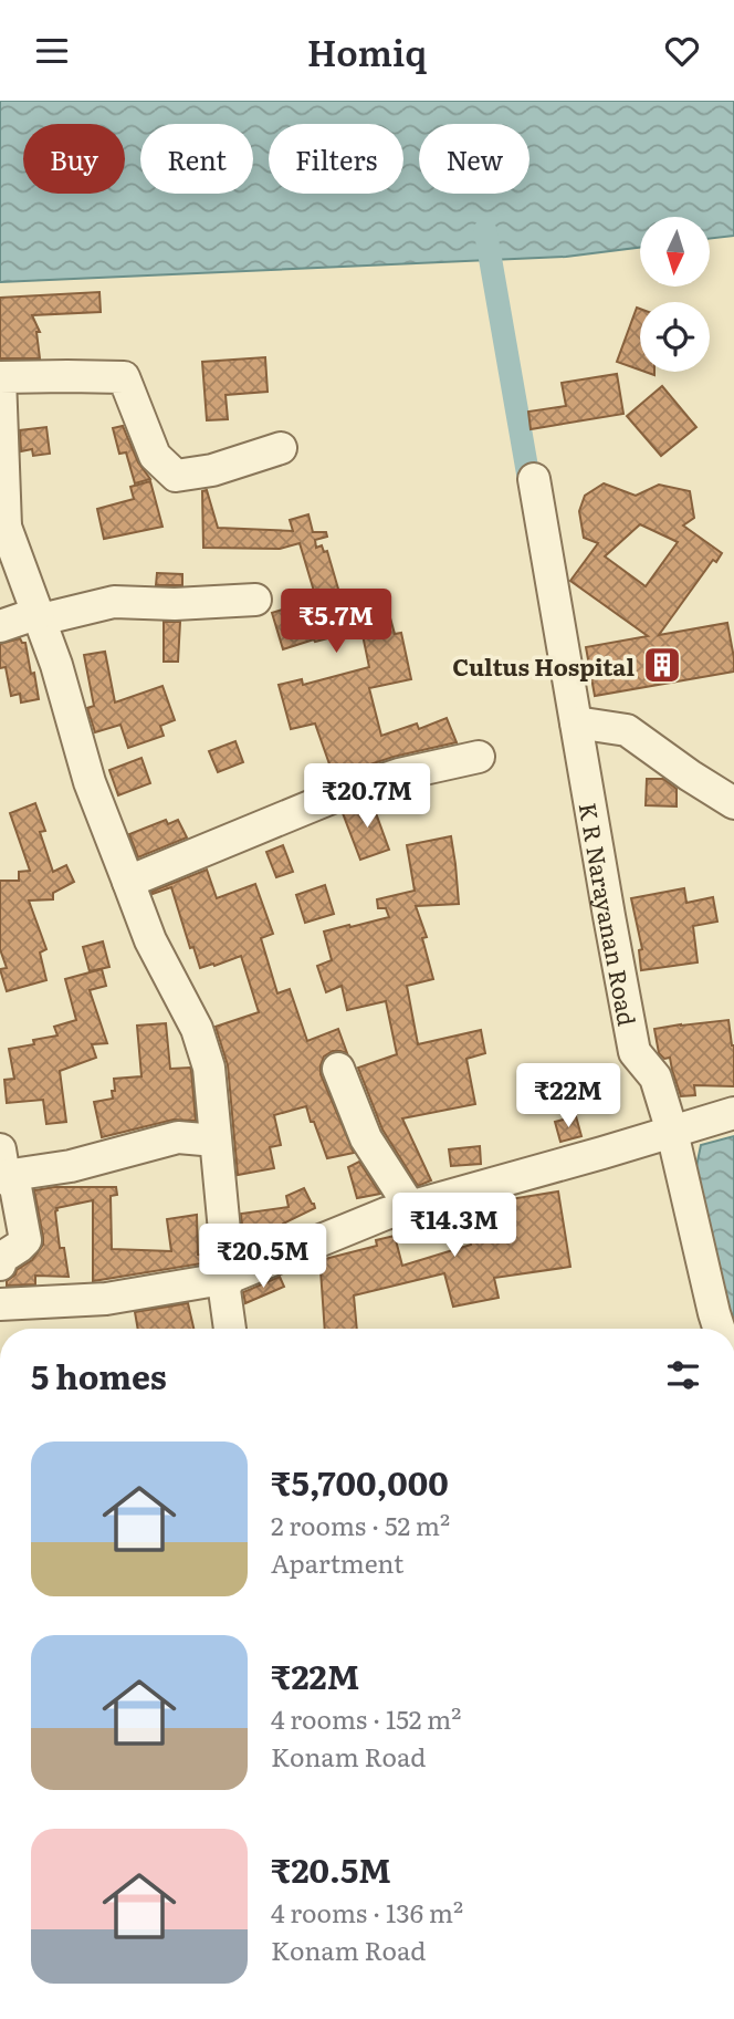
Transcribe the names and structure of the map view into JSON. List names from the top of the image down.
{
  "streets": {
    "street": ["K R Narayanan Road"]
  },
  "places": {
    "building": ["Cultus Hospital"]
  },
  "north": "bottom",
  "page": {
    "header": "Homiq",
    "chip": [
      "Buy",
      "Rent",
      "Filters",
      "New"
    ],
    "price": [
      "₹5.7M",
      "₹20.7M",
      "₹22M",
      "₹14.3M",
      "₹20.5M"
    ],
    "heading": "5 homes",
    "list": [
      {
        "name": "₹5,700,000",
        "note": "2 rooms · 52 m² · Apartment"
      },
      {
        "name": "₹22M",
        "note": "4 rooms · 152 m² · Konam Road"
      },
      {
        "name": "₹20.5M",
        "note": "4 rooms · 136 m² · Konam Road"
      }
    ]
  }
}
